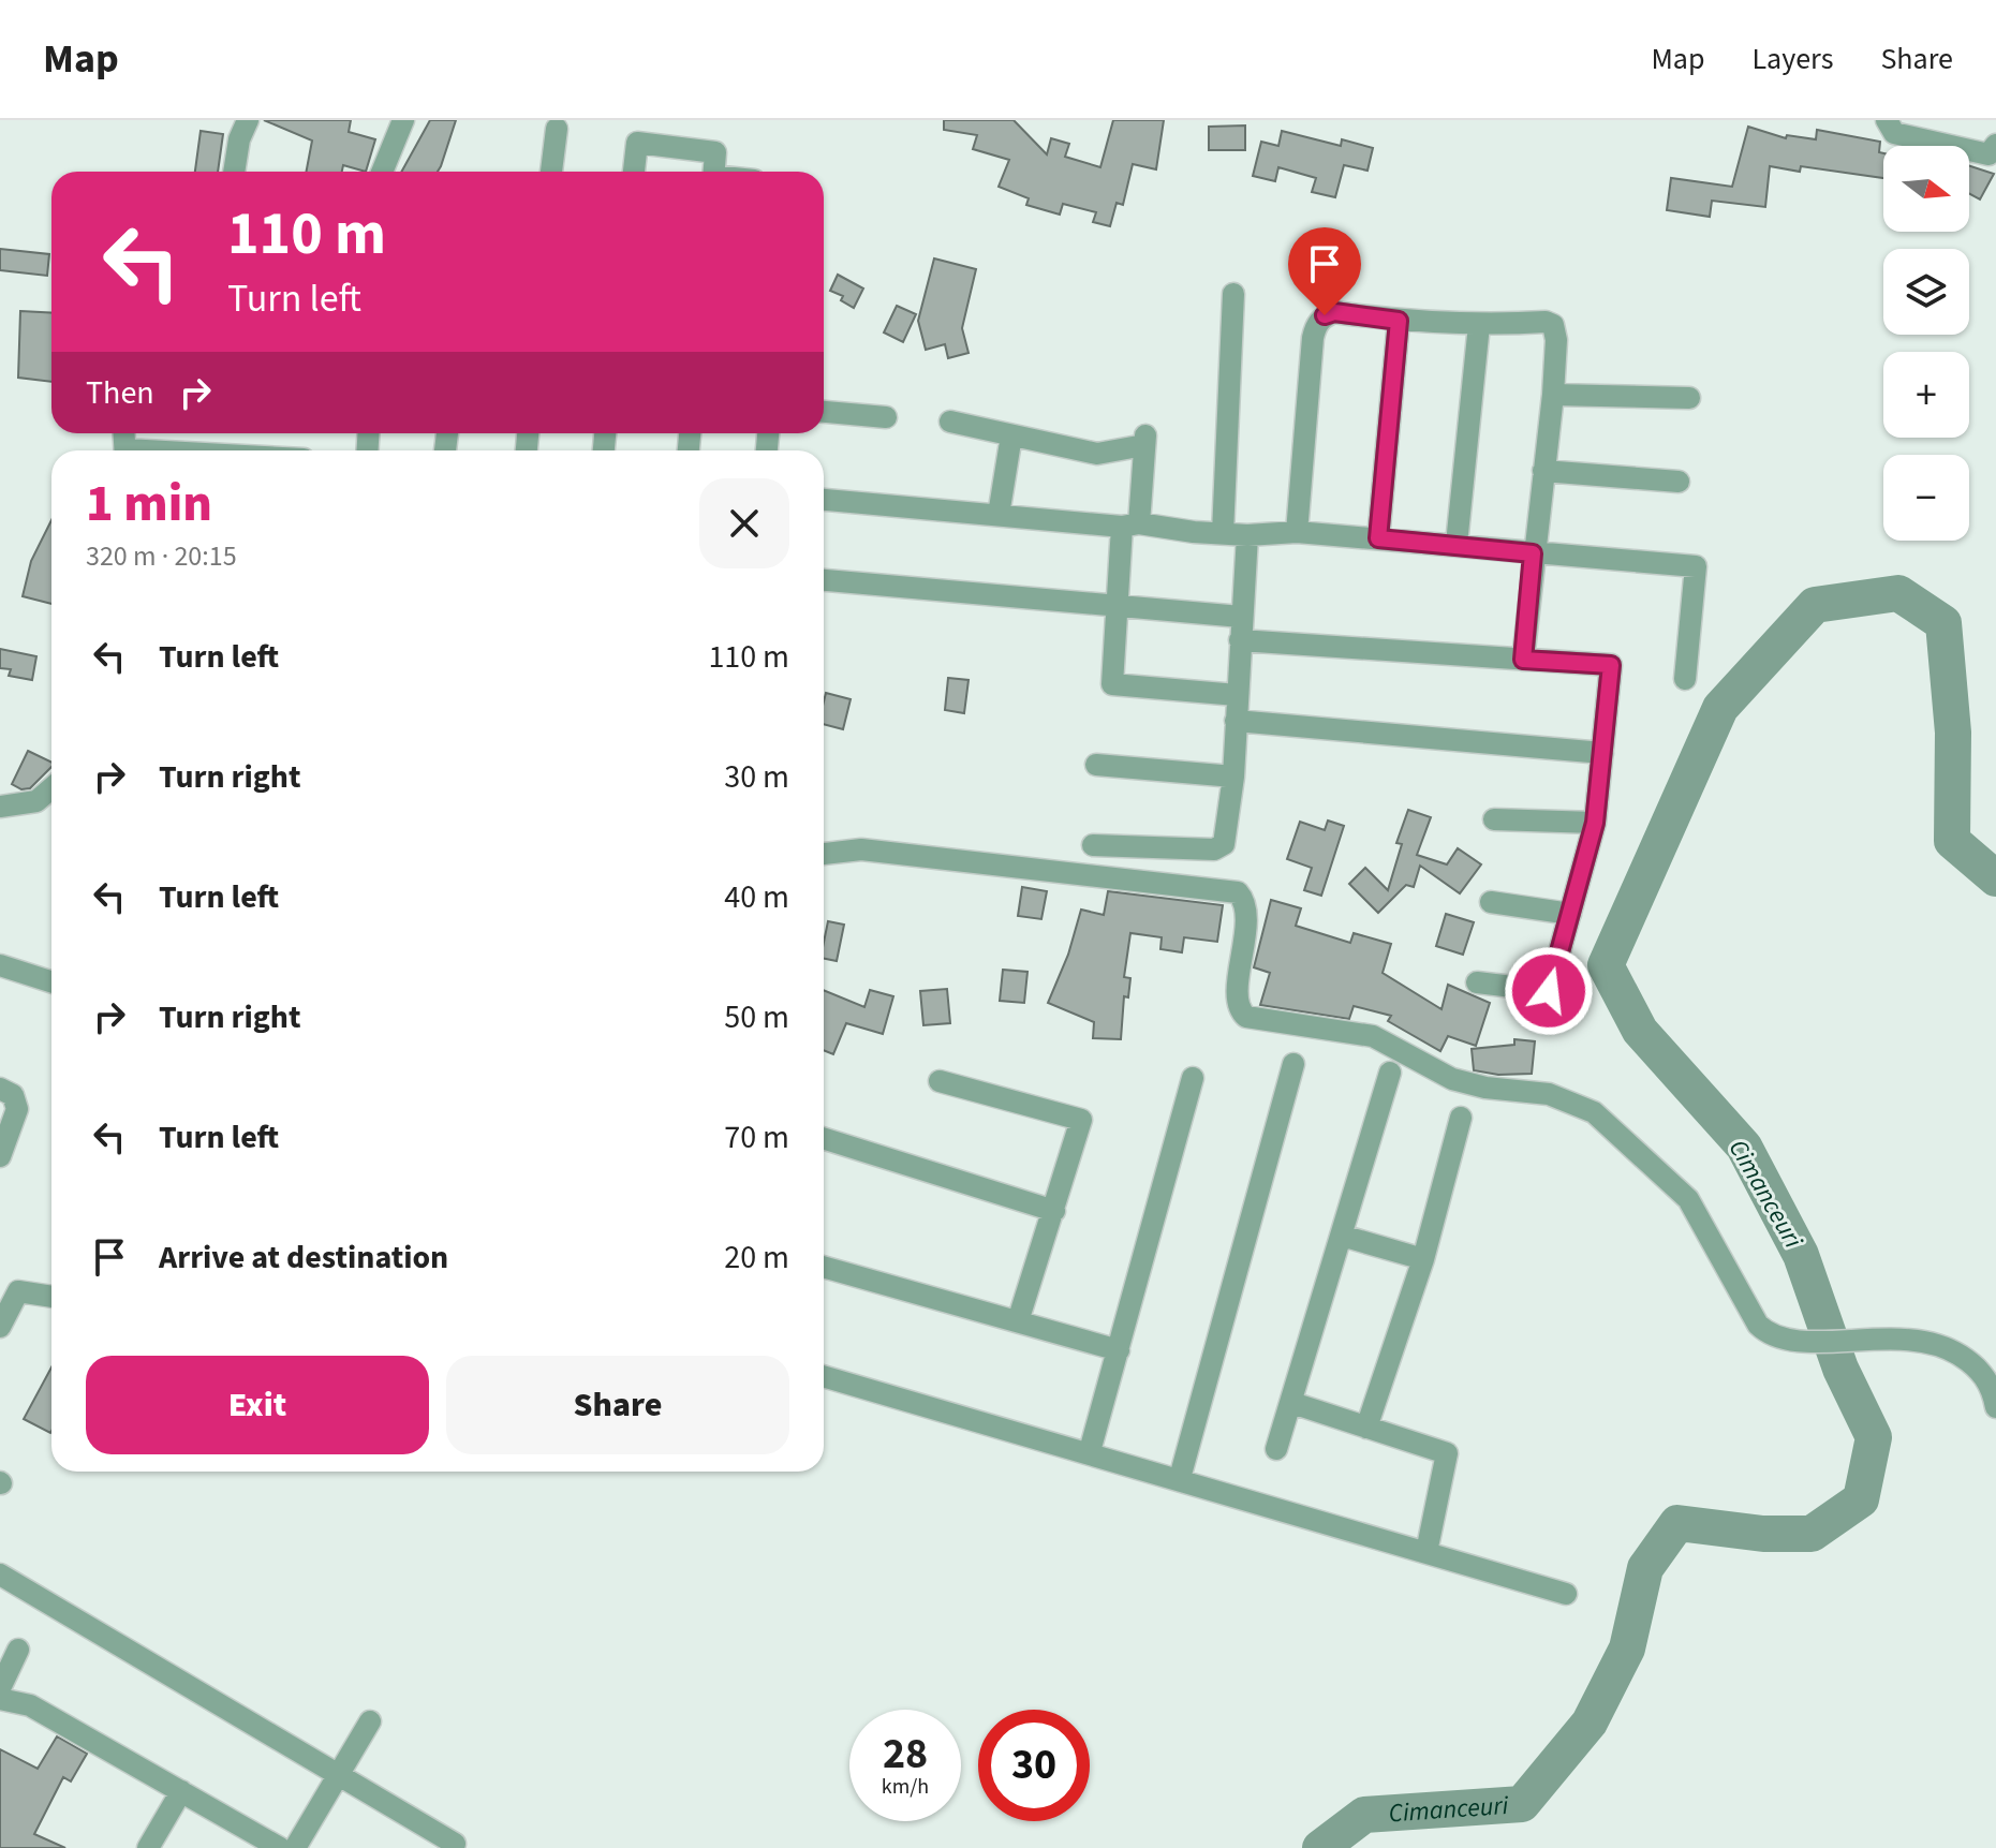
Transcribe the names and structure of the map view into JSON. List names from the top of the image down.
{
  "water": ["Cimanceuri"],
  "north": "right",
  "page": {
    "header": "Map",
    "nav": ["Map", "Layers", "Share"],
    "map_buttons": ["+", "−"],
    "turn": ["110 m", "Turn left"],
    "then": "Then",
    "heading": ["1 min", "320 m · 20:15"],
    "list": [
      {
        "name": "Turn left",
        "value": "110 m"
      },
      {
        "name": "Turn right",
        "value": "30 m"
      },
      {
        "name": "Turn left",
        "value": "40 m"
      },
      {
        "name": "Turn right",
        "value": "50 m"
      },
      {
        "name": "Turn left",
        "value": "70 m"
      },
      {
        "name": "Arrive at destination",
        "value": "20 m"
      }
    ],
    "buttons": ["Exit", "Share"],
    "speed": "28 km/h",
    "limit": "30"
  }
}
